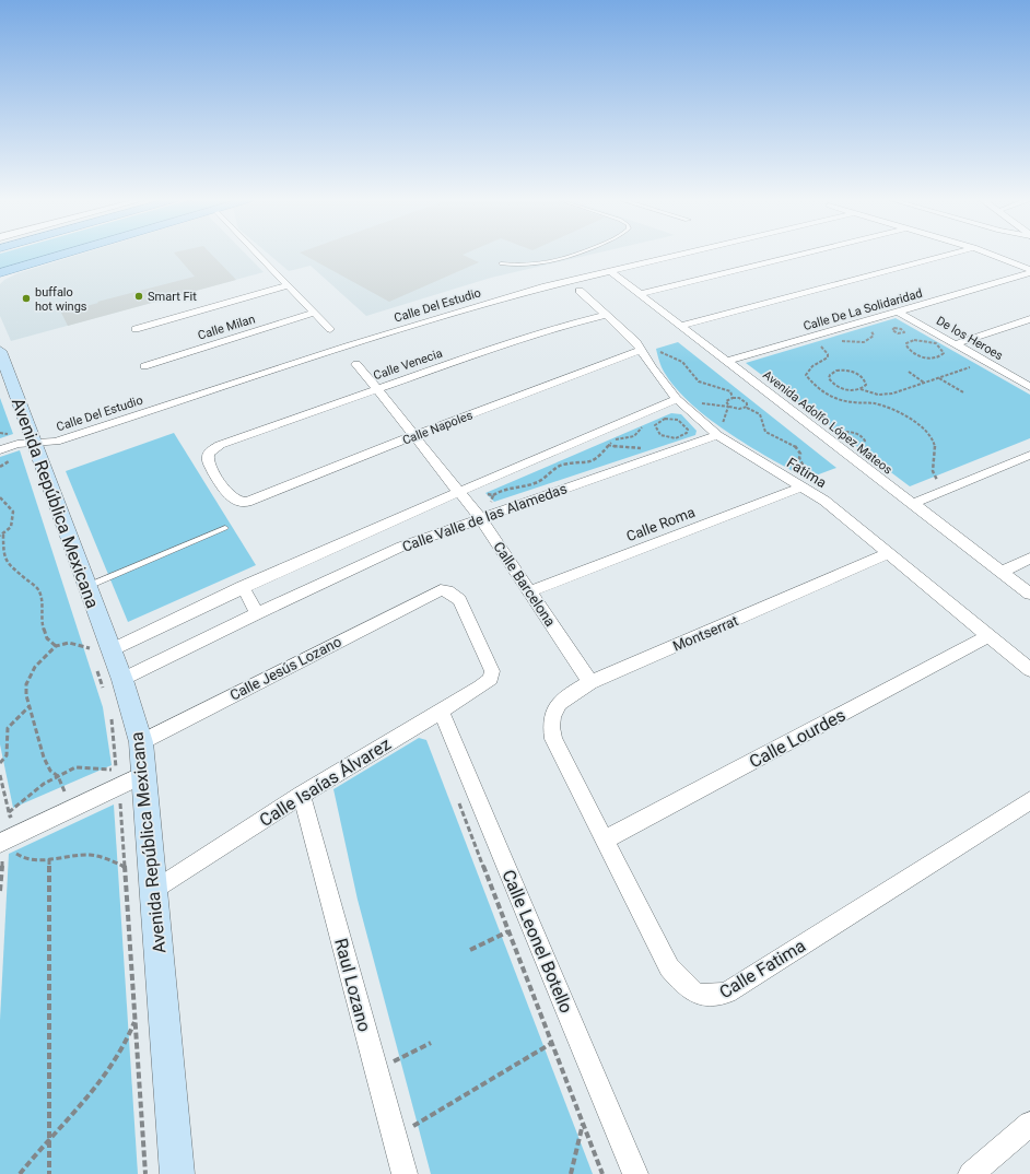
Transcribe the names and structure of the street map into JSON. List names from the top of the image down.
{
  "streets": {
    "main road": ["Avenida República Mexicana"],
    "street": [
      "Calle Del Estudio",
      "Calle De La Solidaridad",
      "Calle Milan",
      "De los Heroes",
      "Calle Venecia",
      "Avenida Adolfo López Mateos",
      "Calle Napoles",
      "Fatima",
      "Calle Valle de las Alamedas",
      "Calle Roma",
      "Calle Barcelona",
      "Montserrat",
      "Calle Jesús Lozano",
      "Calle Lourdes",
      "Calle Isaías Álvarez",
      "Calle Leonel Botello",
      "Calle Fatima",
      "Raul Lozano"
    ]
  },
  "crossings": [
    ["Calle Del Estudio", "Avenida Adolfo López Mateos"],
    ["Calle Del Estudio", "Avenida República Mexicana"],
    ["Calle De La Solidaridad", "De los Heroes"],
    ["Calle De La Solidaridad", "Avenida Adolfo López Mateos"],
    ["Calle Venecia", "Calle Napoles"],
    ["Calle Venecia", "Fatima"],
    ["Calle Venecia", "Calle Barcelona"],
    ["Calle Napoles", "Fatima"],
    ["Calle Napoles", "Calle Barcelona"],
    ["Fatima", "Calle Valle de las Alamedas"],
    ["Fatima", "Calle Roma"],
    ["Fatima", "Montserrat"],
    ["Fatima", "Calle Lourdes"],
    ["Avenida República Mexicana", "Calle Valle de las Alamedas"],
    ["Avenida República Mexicana", "Calle Jesús Lozano"],
    ["Avenida República Mexicana", "Calle Isaías Álvarez"],
    ["Calle Valle de las Alamedas", "Calle Barcelona"],
    ["Calle Roma", "Calle Barcelona"],
    ["Calle Barcelona", "Montserrat"],
    ["Montserrat", "Calle Fatima"],
    ["Calle Jesús Lozano", "Calle Isaías Álvarez"],
    ["Calle Lourdes", "Calle Fatima"],
    ["Calle Isaías Álvarez", "Calle Leonel Botello"],
    ["Calle Isaías Álvarez", "Raul Lozano"]
  ],
  "places": ["Smart Fit", "buffalo hot wings"]
}
